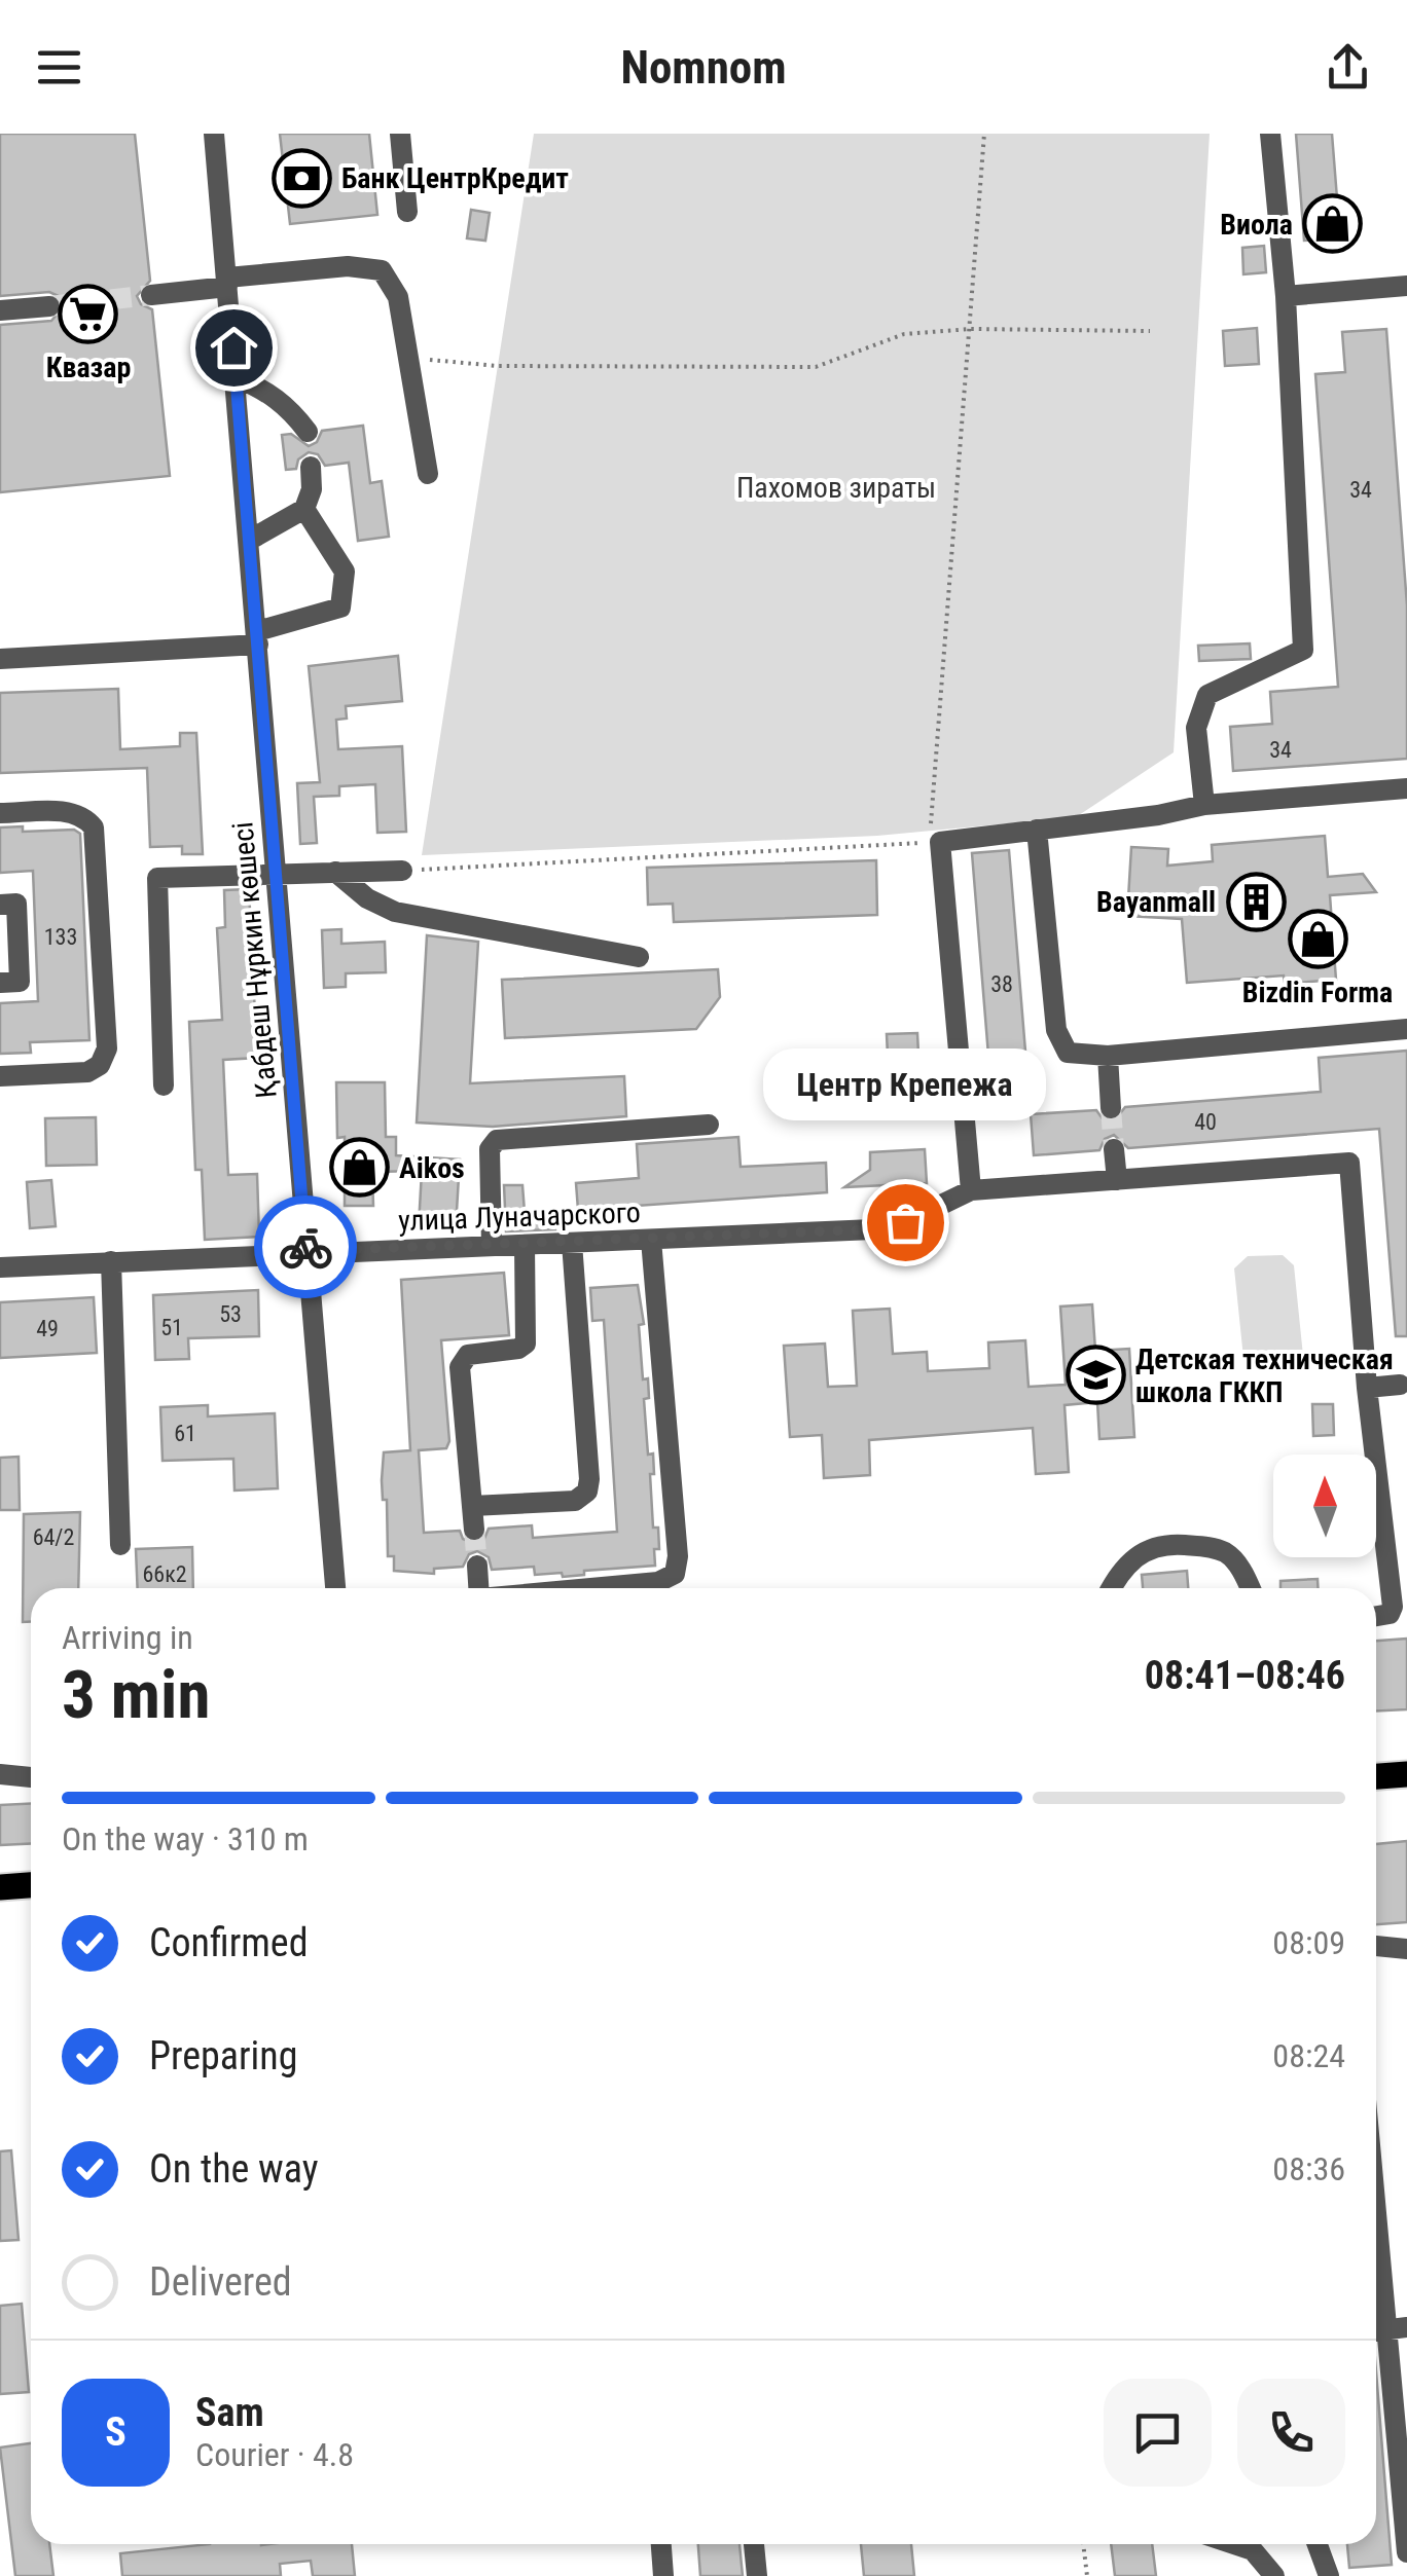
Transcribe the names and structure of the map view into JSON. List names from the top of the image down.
{
  "streets": {
    "street": ["Қабдеш Нұркин көшесі", "улица Луначарского"]
  },
  "crossings": [
    ["Қабдеш Нұркин көшесі", "улица Луначарского"]
  ],
  "parks": ["Пахомов зираты"],
  "places": {
    "bank": ["Банк ЦентрКредит"],
    "shop": ["Виола", "Bizdin Forma", "Aikos"],
    "supermarket": ["Квазар"],
    "building": ["Bayanmall"],
    "other": ["Центр Крепежа"],
    "school or university": ["Детская техническая школа ГККП"]
  },
  "house_numbers": [
    "34",
    "34",
    "133",
    "38",
    "40",
    "53",
    "51",
    "49",
    "61",
    "64/2",
    "66к2"
  ],
  "north": "top",
  "page": {
    "header": "Nomnom",
    "bubble": "Центр Крепежа",
    "heading": ["3 min", "Arriving in", "08:41–08:46"],
    "panel": ["Sam", "Courier · 4.8"],
    "bar": "On the way · 310 m",
    "list": [
      ["Confirmed", "08:09"],
      ["Preparing", "08:24"],
      ["On the way", "08:36"],
      "Delivered"
    ],
    "round": "S"
  }
}
